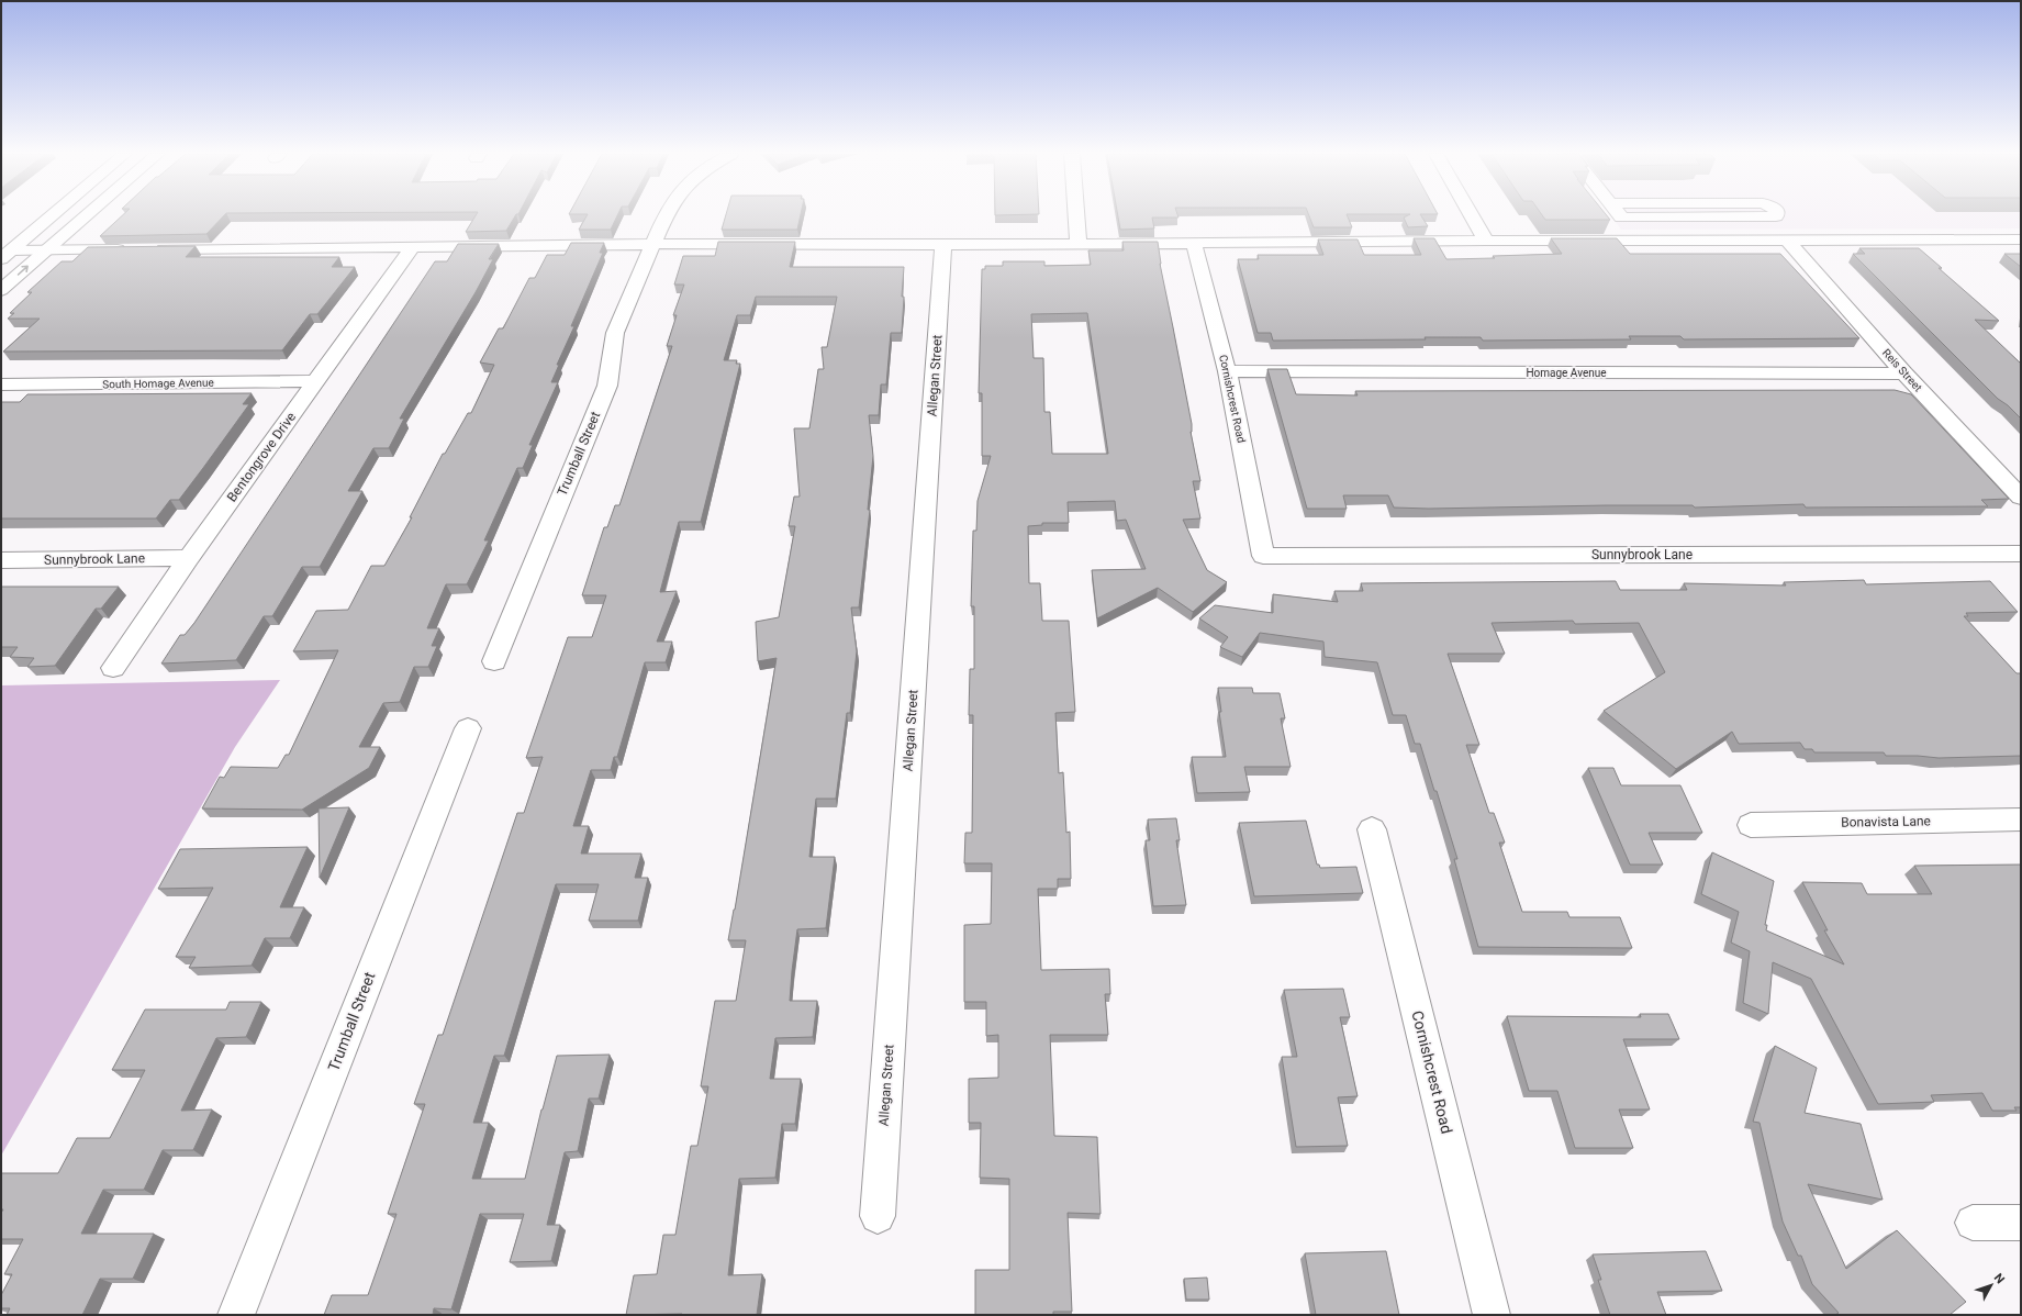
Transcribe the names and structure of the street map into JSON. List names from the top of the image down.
{
  "streets": {
    "street": [
      "Reis Street",
      "Homage Avenue",
      "Allegan Street",
      "South Homage Avenue",
      "Cornishcrest Road",
      "Trumball Street",
      "Bentongrove Drive",
      "Sunnybrook Lane",
      "Bonavista Lane"
    ]
  },
  "crossings": [
    ["Reis Street", "Homage Avenue"],
    ["Homage Avenue", "Cornishcrest Road"],
    ["South Homage Avenue", "Bentongrove Drive"],
    ["Cornishcrest Road", "Sunnybrook Lane"],
    ["Bentongrove Drive", "Sunnybrook Lane"]
  ],
  "north": "top right"
}
